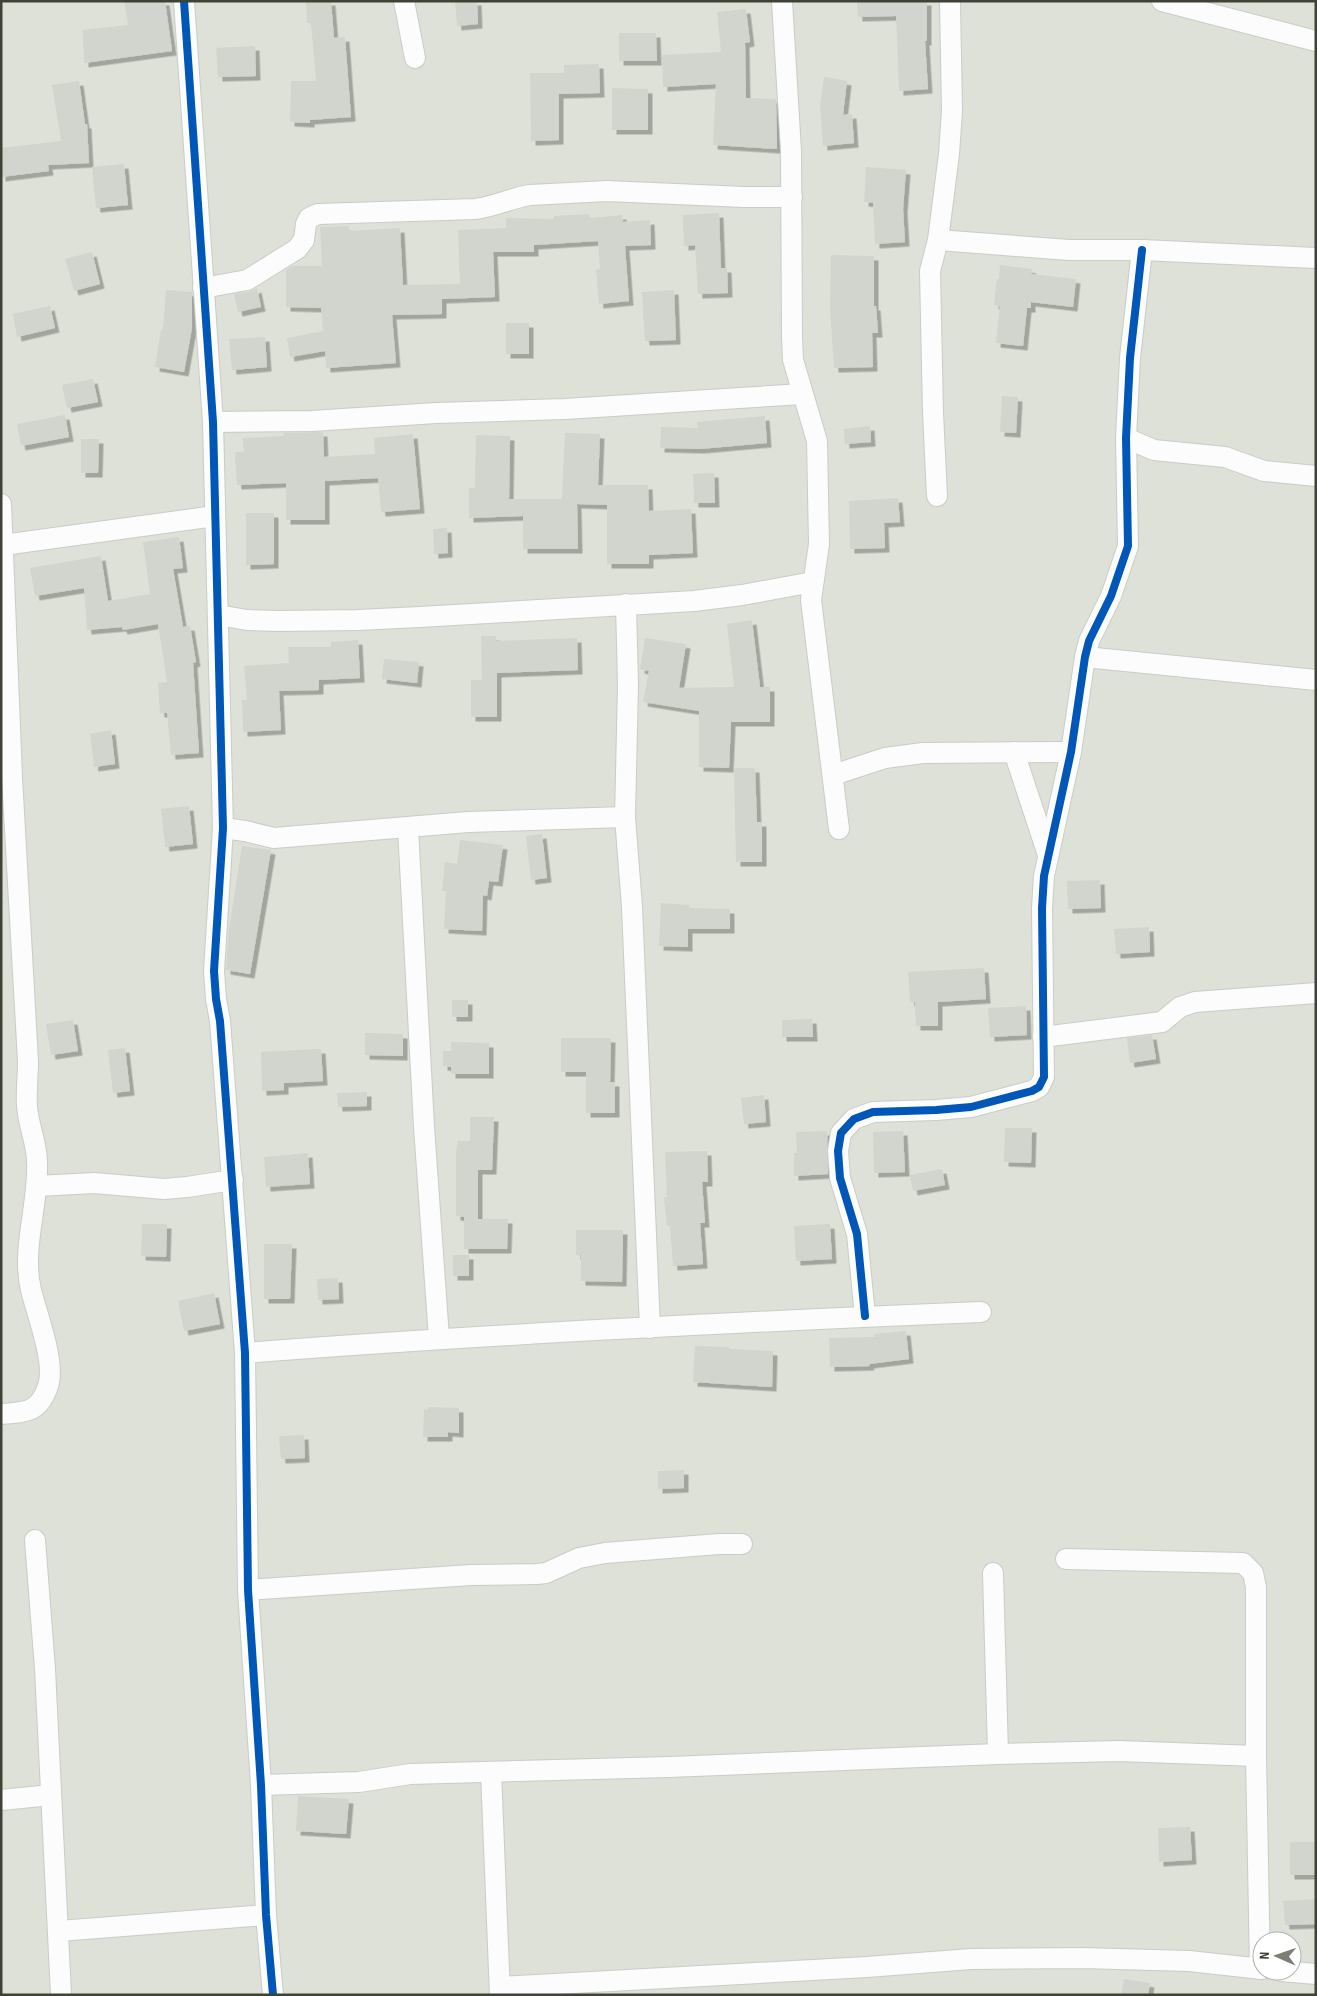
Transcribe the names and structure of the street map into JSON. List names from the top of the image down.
{
  "north": "left"
}
